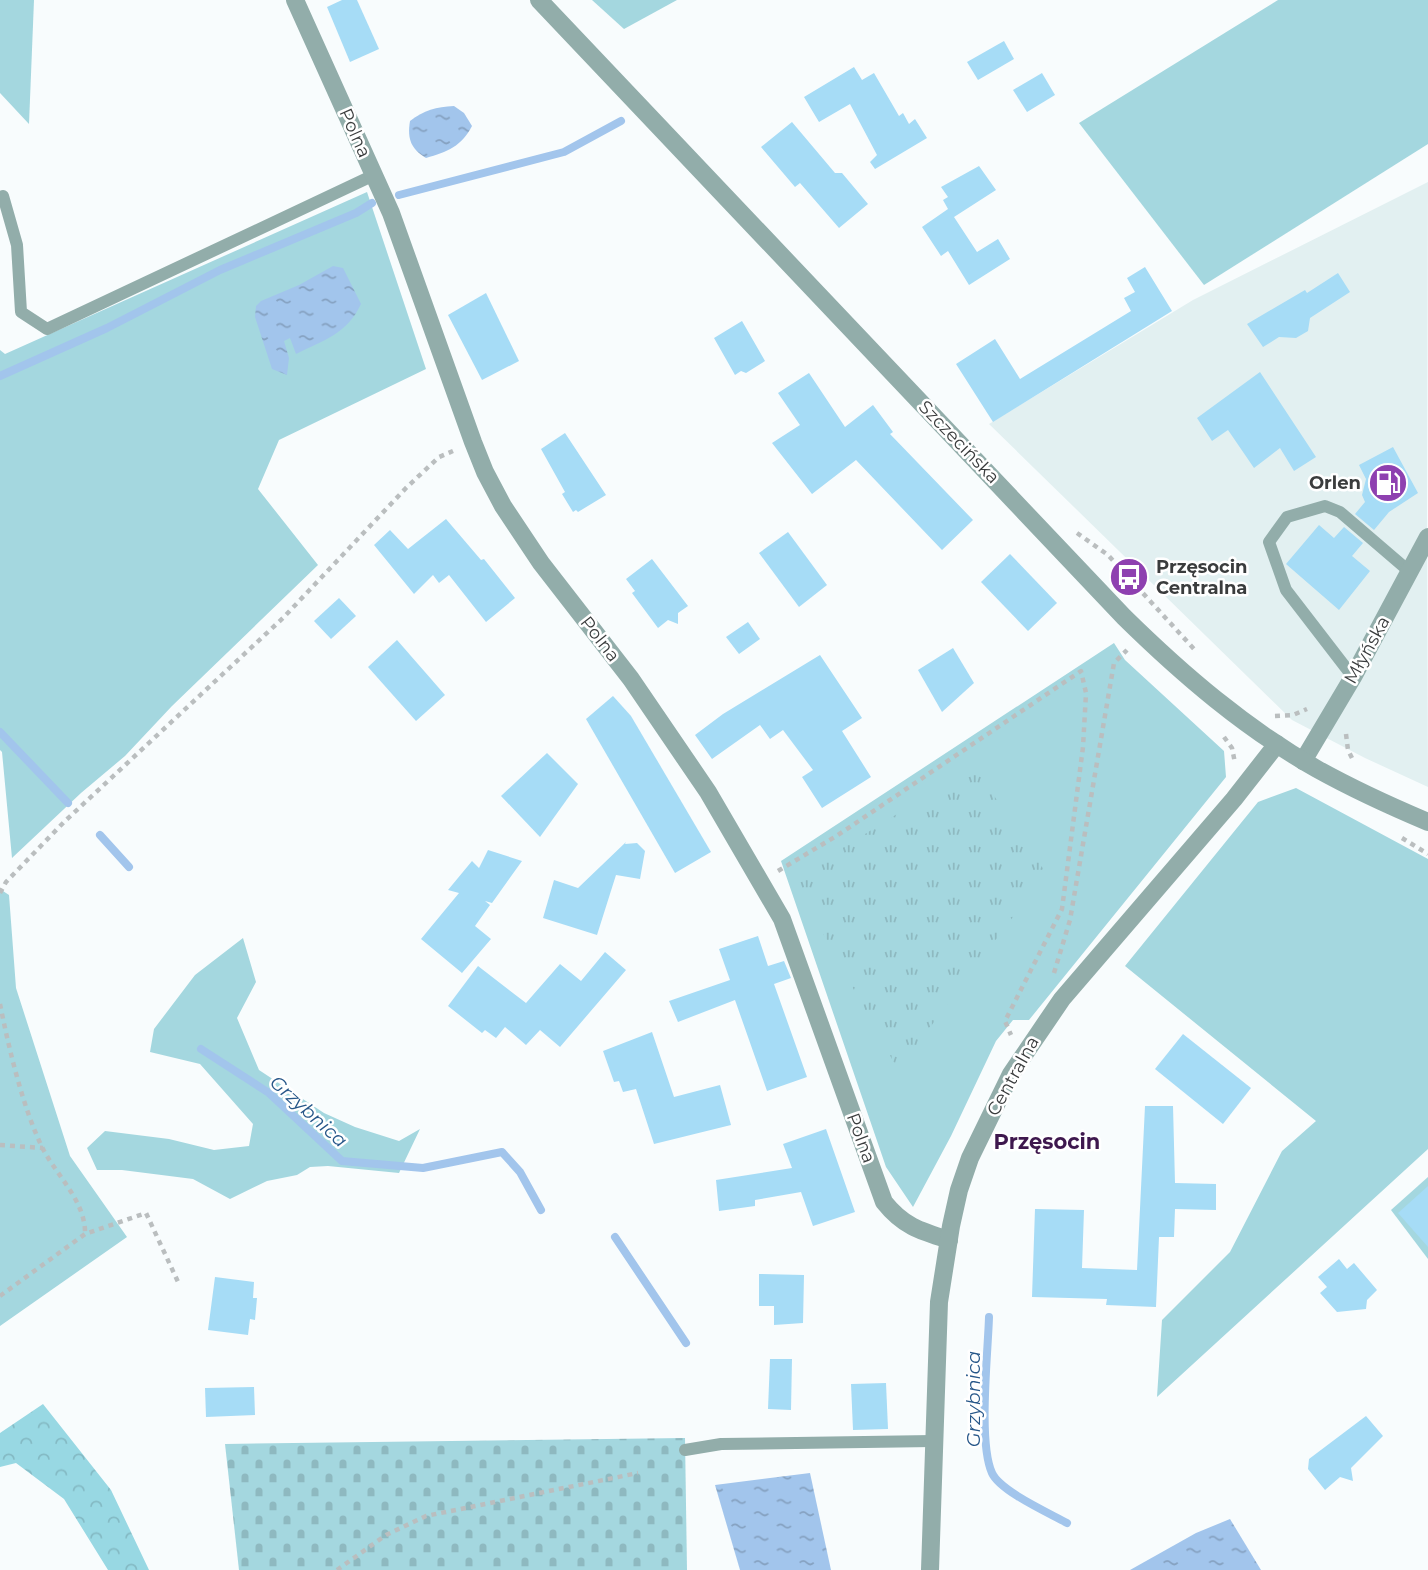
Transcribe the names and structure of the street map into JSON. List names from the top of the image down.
{
  "streets": {
    "street": [
      "Polna",
      "Szczecińska",
      "Młyńska",
      "Centralna"
    ]
  },
  "crossings": [
    ["Polna", "Centralna"],
    ["Szczecińska", "Młyńska"],
    ["Szczecińska", "Centralna"]
  ],
  "districts": ["Przęsocin"],
  "water": ["Grzybnica"],
  "places": {
    "fuel station": ["Orlen"],
    "bus stop": ["Przęsocin Centralna"]
  }
}
